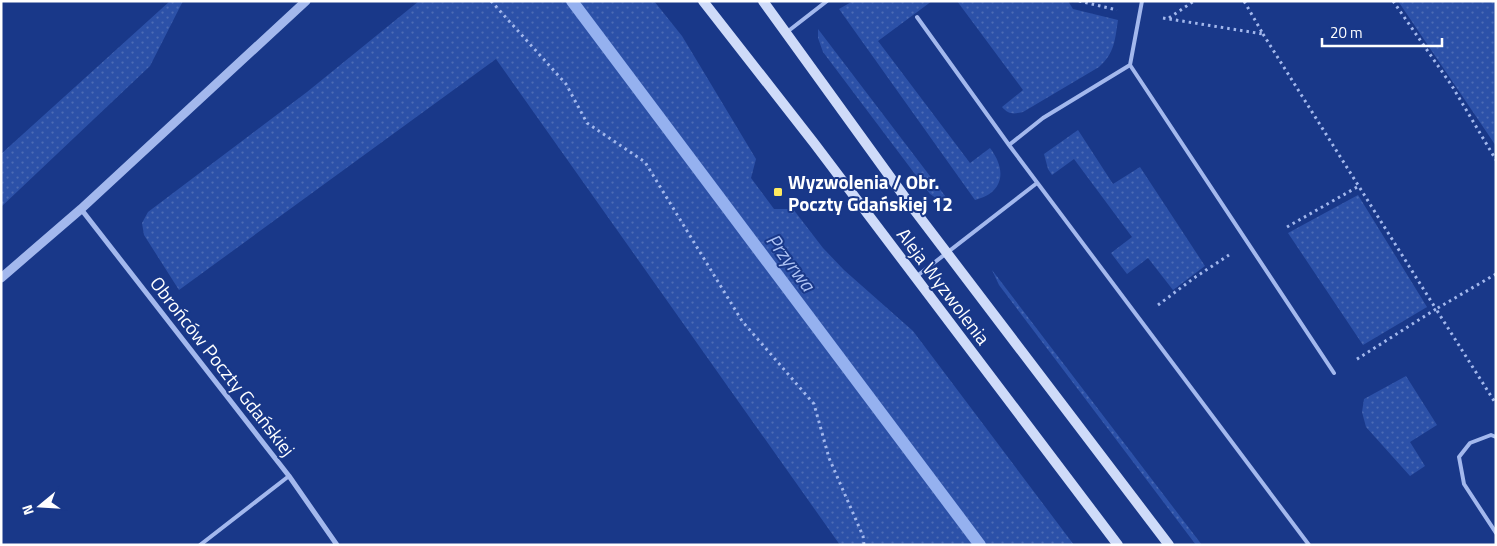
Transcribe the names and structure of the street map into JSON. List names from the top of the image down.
{
  "streets": {
    "main road": ["Aleja Wyzwolenia"],
    "street": ["Obrońców Poczty Gdańskiej"]
  },
  "water": ["Przyrwa"],
  "places": {
    "transit": ["Wyzwolenia / Obr. Poczty Gdańskiej 12"]
  },
  "scale_bar": "20 m",
  "north": "left"
}
